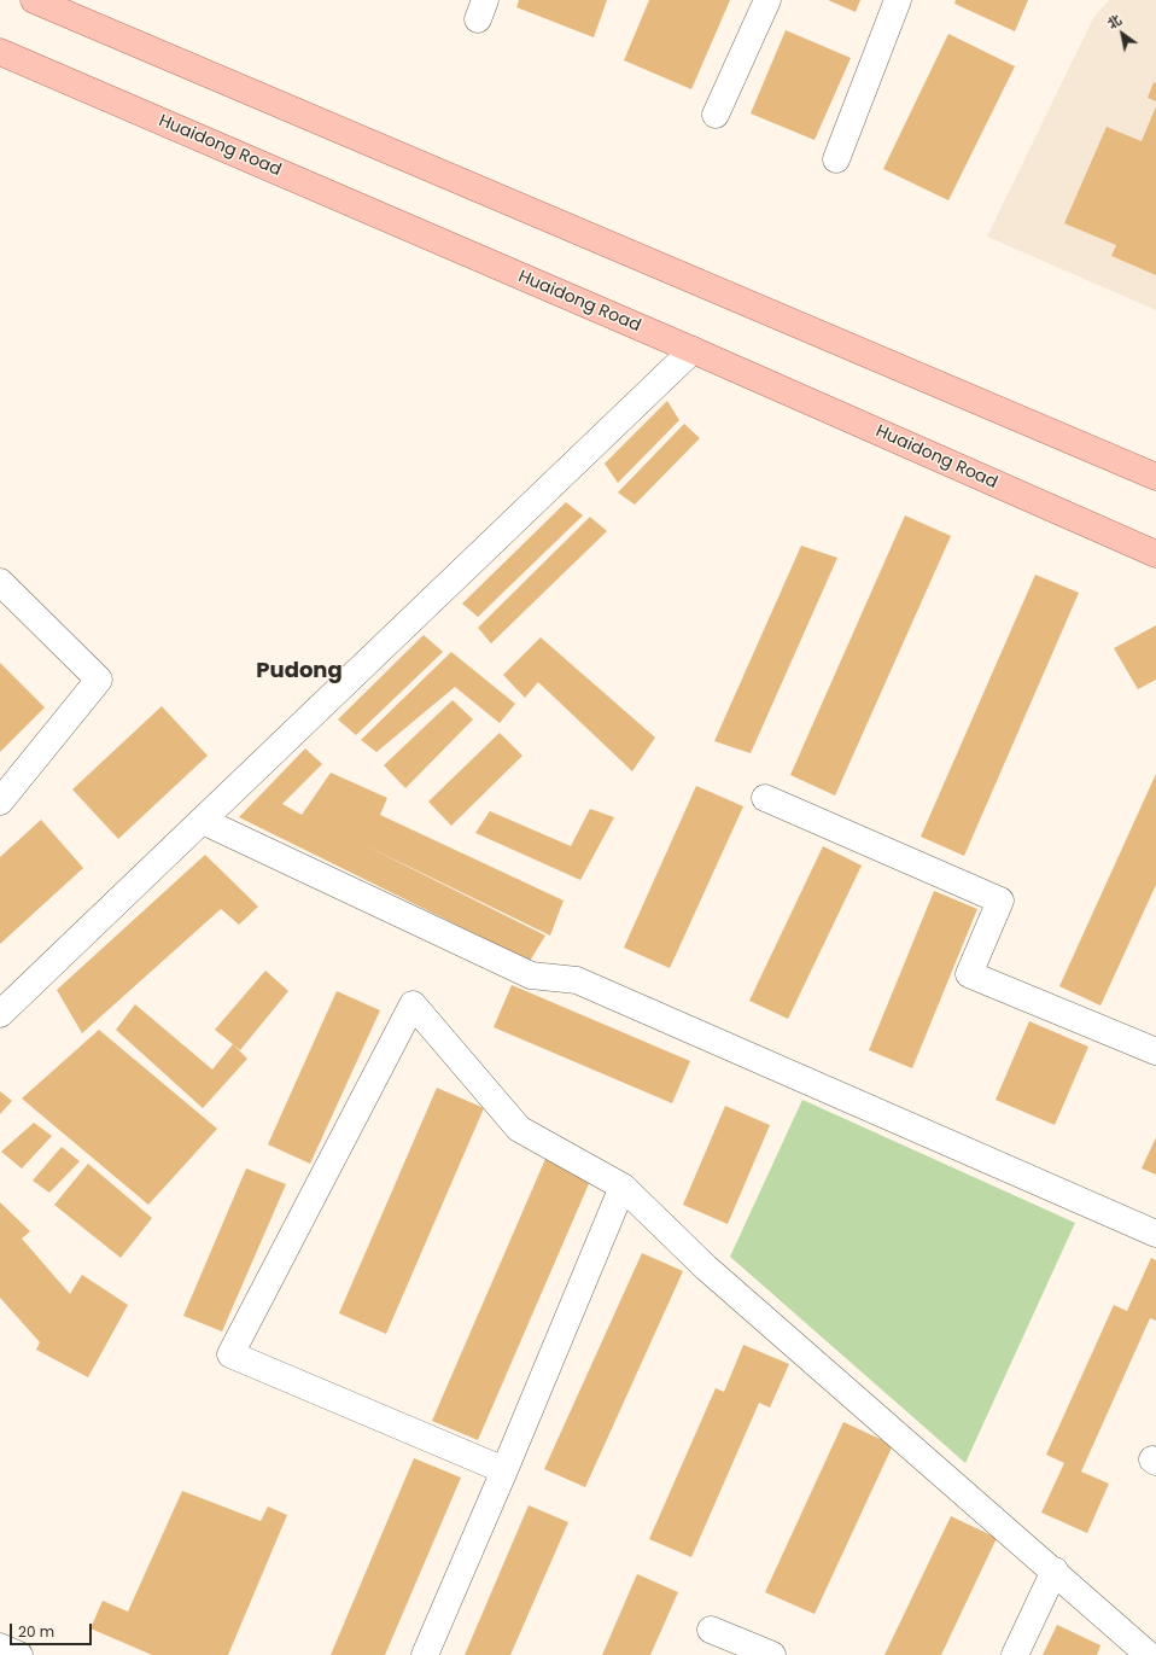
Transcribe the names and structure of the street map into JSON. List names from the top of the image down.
{
  "streets": {
    "main road": ["Huaidong Road"]
  },
  "districts": ["Pudong"],
  "scale_bar": "20 m",
  "north": "top left"
}
